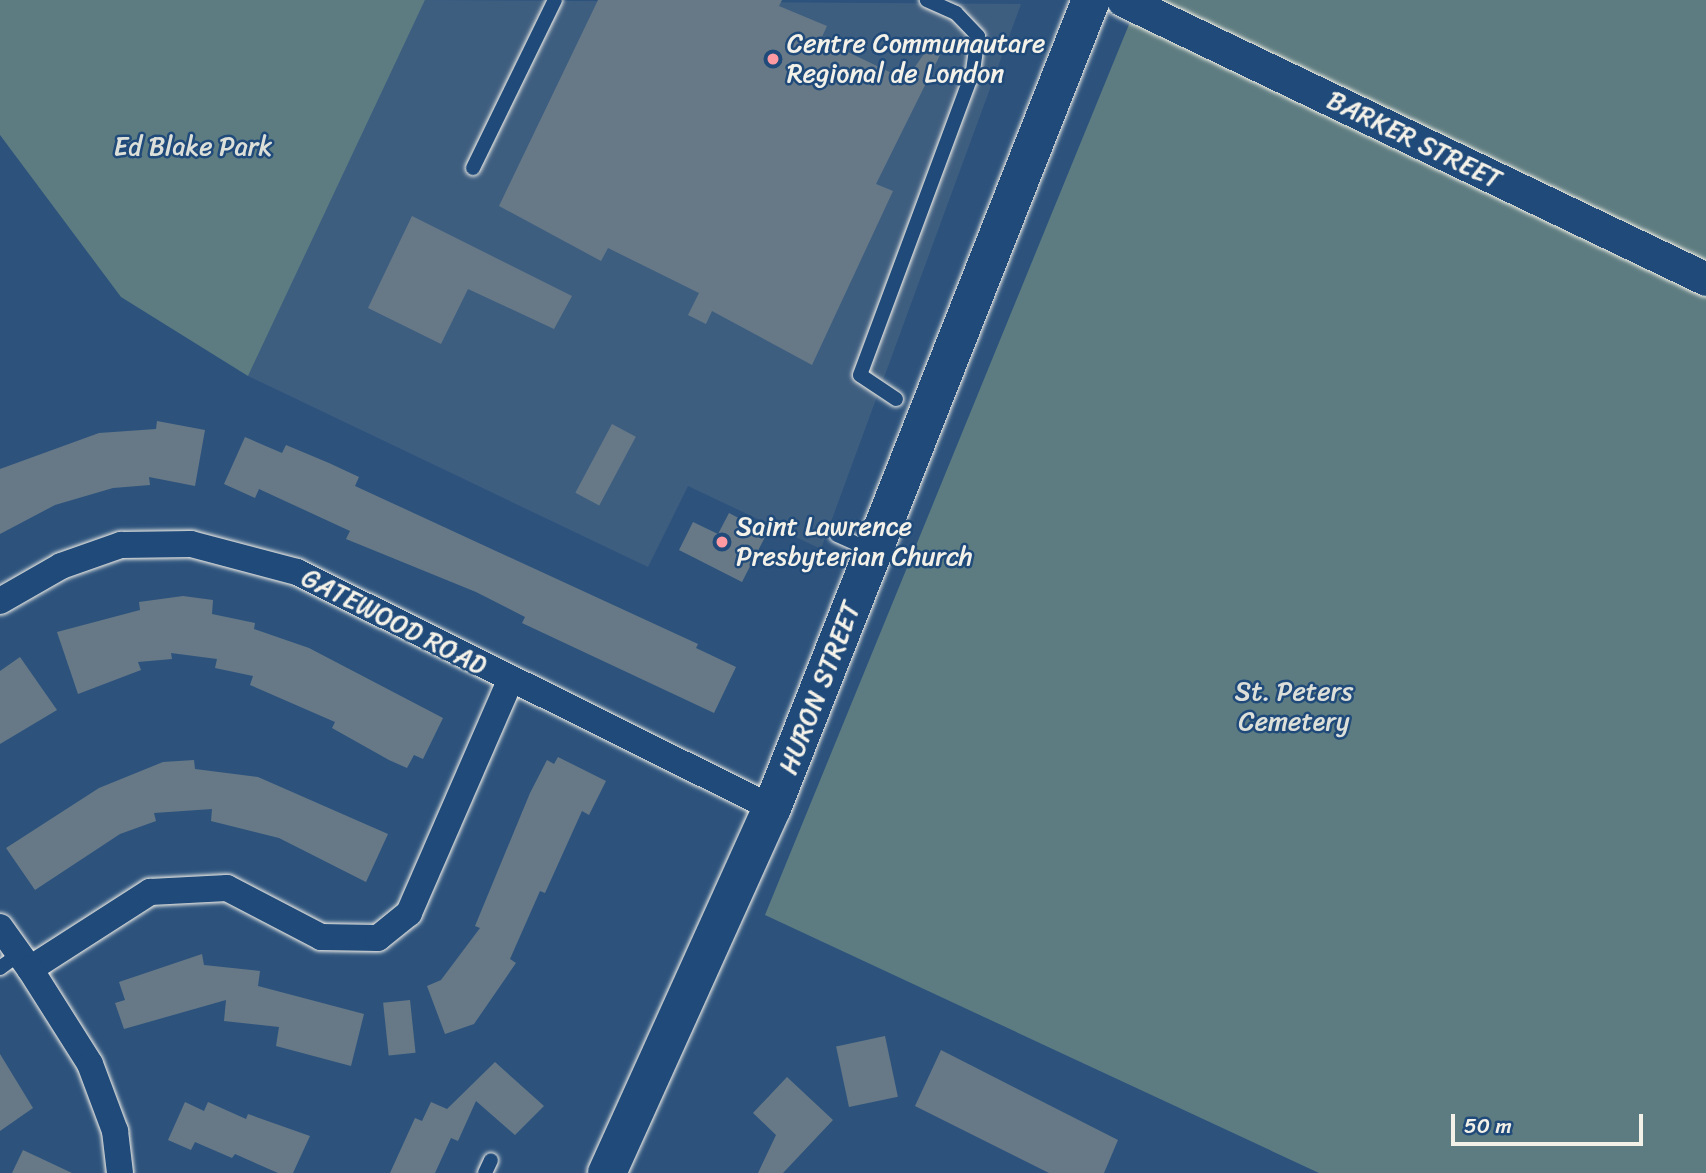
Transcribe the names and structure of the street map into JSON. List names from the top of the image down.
{
  "streets": {
    "main road": ["HURON STREET"],
    "street": ["BARKER STREET", "GATEWOOD ROAD"]
  },
  "crossings": [
    ["GATEWOOD ROAD", "HURON STREET"]
  ],
  "parks": ["Ed Blake Park", "St. Peters Cemetery"],
  "places": ["Centre Communautare Regional de London", "Saint Lawrence Presbyterian Church"],
  "scale_bar": "50 m"
}
